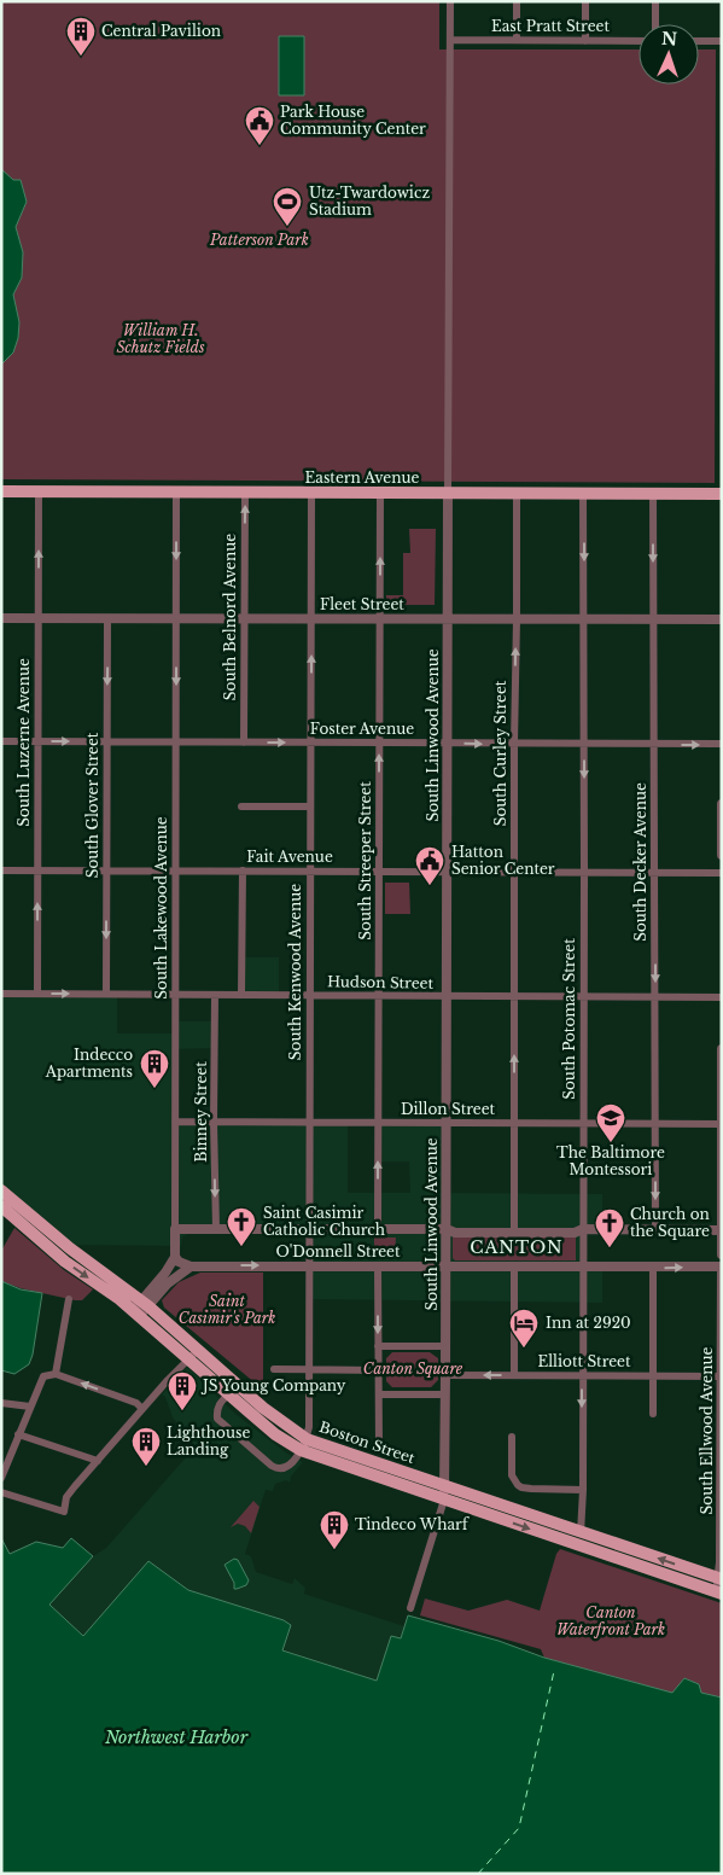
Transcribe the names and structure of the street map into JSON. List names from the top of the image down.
{
  "streets": {
    "main road": ["Eastern Avenue", "Boston Street"],
    "street": [
      "East Pratt Street",
      "Fleet Street",
      "South Belnord Avenue",
      "Foster Avenue",
      "South Linwood Avenue",
      "South Luzerne Avenue",
      "South Curley Street",
      "South Glover Street",
      "Fait Avenue",
      "South Streeper Street",
      "South Decker Avenue",
      "South Lakewood Avenue",
      "South Kenwood Avenue",
      "Hudson Street",
      "South Potomac Street",
      "Dillon Street",
      "Binney Street",
      "O'Donnell Street",
      "Elliott Street",
      "South Ellwood Avenue"
    ]
  },
  "crossings": [
    ["East Pratt Street", "South Linwood Avenue"],
    ["Eastern Avenue", "South Belnord Avenue"],
    ["Eastern Avenue", "South Linwood Avenue"],
    ["Eastern Avenue", "South Luzerne Avenue"],
    ["Eastern Avenue", "South Curley Street"],
    ["Eastern Avenue", "South Streeper Street"],
    ["Eastern Avenue", "South Decker Avenue"],
    ["Eastern Avenue", "South Lakewood Avenue"],
    ["Eastern Avenue", "South Kenwood Avenue"],
    ["Eastern Avenue", "South Potomac Street"],
    ["Fleet Street", "South Belnord Avenue"],
    ["Fleet Street", "South Linwood Avenue"],
    ["Fleet Street", "South Luzerne Avenue"],
    ["Fleet Street", "South Curley Street"],
    ["Fleet Street", "South Glover Street"],
    ["Fleet Street", "South Streeper Street"],
    ["Fleet Street", "South Decker Avenue"],
    ["Fleet Street", "South Lakewood Avenue"],
    ["Fleet Street", "South Kenwood Avenue"],
    ["Fleet Street", "South Potomac Street"],
    ["South Belnord Avenue", "Foster Avenue"],
    ["Foster Avenue", "South Linwood Avenue"],
    ["Foster Avenue", "South Luzerne Avenue"],
    ["Foster Avenue", "South Curley Street"],
    ["Foster Avenue", "South Glover Street"],
    ["Foster Avenue", "South Streeper Street"],
    ["Foster Avenue", "South Decker Avenue"],
    ["Foster Avenue", "South Lakewood Avenue"],
    ["Foster Avenue", "South Kenwood Avenue"],
    ["Foster Avenue", "South Potomac Street"],
    ["South Linwood Avenue", "Fait Avenue"],
    ["South Linwood Avenue", "Hudson Street"],
    ["South Linwood Avenue", "Dillon Street"],
    ["South Linwood Avenue", "O'Donnell Street"],
    ["South Linwood Avenue", "Elliott Street"],
    ["South Linwood Avenue", "Boston Street"],
    ["South Luzerne Avenue", "Fait Avenue"],
    ["South Luzerne Avenue", "Hudson Street"],
    ["South Curley Street", "Fait Avenue"],
    ["South Curley Street", "Hudson Street"],
    ["South Curley Street", "Dillon Street"],
    ["South Curley Street", "O'Donnell Street"],
    ["South Glover Street", "Fait Avenue"],
    ["South Glover Street", "Hudson Street"],
    ["Fait Avenue", "South Streeper Street"],
    ["Fait Avenue", "South Decker Avenue"],
    ["Fait Avenue", "South Lakewood Avenue"],
    ["Fait Avenue", "South Kenwood Avenue"],
    ["Fait Avenue", "South Potomac Street"],
    ["South Streeper Street", "Hudson Street"],
    ["South Streeper Street", "Dillon Street"],
    ["South Streeper Street", "O'Donnell Street"],
    ["South Decker Avenue", "Hudson Street"],
    ["South Decker Avenue", "Dillon Street"],
    ["South Decker Avenue", "O'Donnell Street"],
    ["South Lakewood Avenue", "Hudson Street"],
    ["South Lakewood Avenue", "Dillon Street"],
    ["South Lakewood Avenue", "O'Donnell Street"],
    ["South Kenwood Avenue", "Hudson Street"],
    ["South Kenwood Avenue", "Dillon Street"],
    ["South Kenwood Avenue", "O'Donnell Street"],
    ["South Kenwood Avenue", "Boston Street"],
    ["Hudson Street", "South Potomac Street"],
    ["Hudson Street", "Binney Street"],
    ["South Potomac Street", "Dillon Street"],
    ["South Potomac Street", "O'Donnell Street"],
    ["South Potomac Street", "Elliott Street"],
    ["South Potomac Street", "Boston Street"],
    ["Dillon Street", "Binney Street"],
    ["Binney Street", "O'Donnell Street"],
    ["O'Donnell Street", "South Ellwood Avenue"],
    ["Elliott Street", "South Ellwood Avenue"],
    ["South Ellwood Avenue", "Boston Street"]
  ],
  "one_way": [
    "South Belnord Avenue",
    "Foster Avenue",
    "South Luzerne Avenue",
    "South Glover Street",
    "South Streeper Street",
    "South Decker Avenue",
    "Binney Street"
  ],
  "districts": ["CANTON"],
  "water": ["Northwest Harbor"],
  "parks": [
    "Patterson Park",
    "William H. Schutz Fields",
    "Saint Casimir's Park",
    "Canton Square",
    "Canton Waterfront Park"
  ],
  "places": {
    "building": [
      "Central Pavilion",
      "Indecco Apartments",
      "JS Young Company",
      "Lighthouse Landing",
      "Tindeco Wharf"
    ],
    "public building": ["Park House Community Center", "Hatton Senior Center"],
    "sports": ["Utz-Twardowicz Stadium"],
    "school or university": ["The Baltimore Montessori"],
    "church": ["Saint Casimir Catholic Church", "Church on the Square"],
    "hotel": ["Inn at 2920"]
  },
  "north": "top"
}
